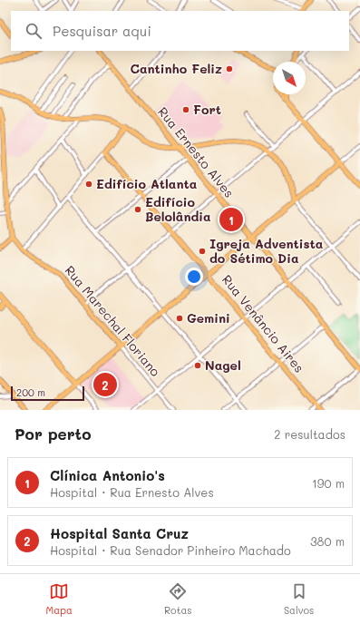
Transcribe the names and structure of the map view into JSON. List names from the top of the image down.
{
  "streets": {
    "main road": ["Rua Ernesto Alves", "Rua Marechal Floriano", "Rua Venâncio Aires"]
  },
  "places": [
    "Cantinho Feliz",
    "Fort",
    "Edifício Atlanta",
    "Edifício Belolândia",
    "Igreja Adventista do Sétimo Dia",
    "Gemini",
    "Nagel"
  ],
  "scale_bar": "200 m",
  "north": "bottom right",
  "page": {
    "search": "Pesquisar aqui",
    "pins": ["1", "2"],
    "scale": "200 m",
    "heading": ["Por perto", "2 resultados"],
    "list": [
      {
        "mark": "1",
        "name": "Clínica Antonio's",
        "note": "Hospital · Rua Ernesto Alves",
        "value": "190 m"
      },
      {
        "mark": "2",
        "name": "Hospital Santa Cruz",
        "note": "Hospital · Rua Senador Pinheiro Machado",
        "value": "380 m"
      }
    ],
    "nav": ["Mapa", "Rotas", "Salvos"]
  }
}
